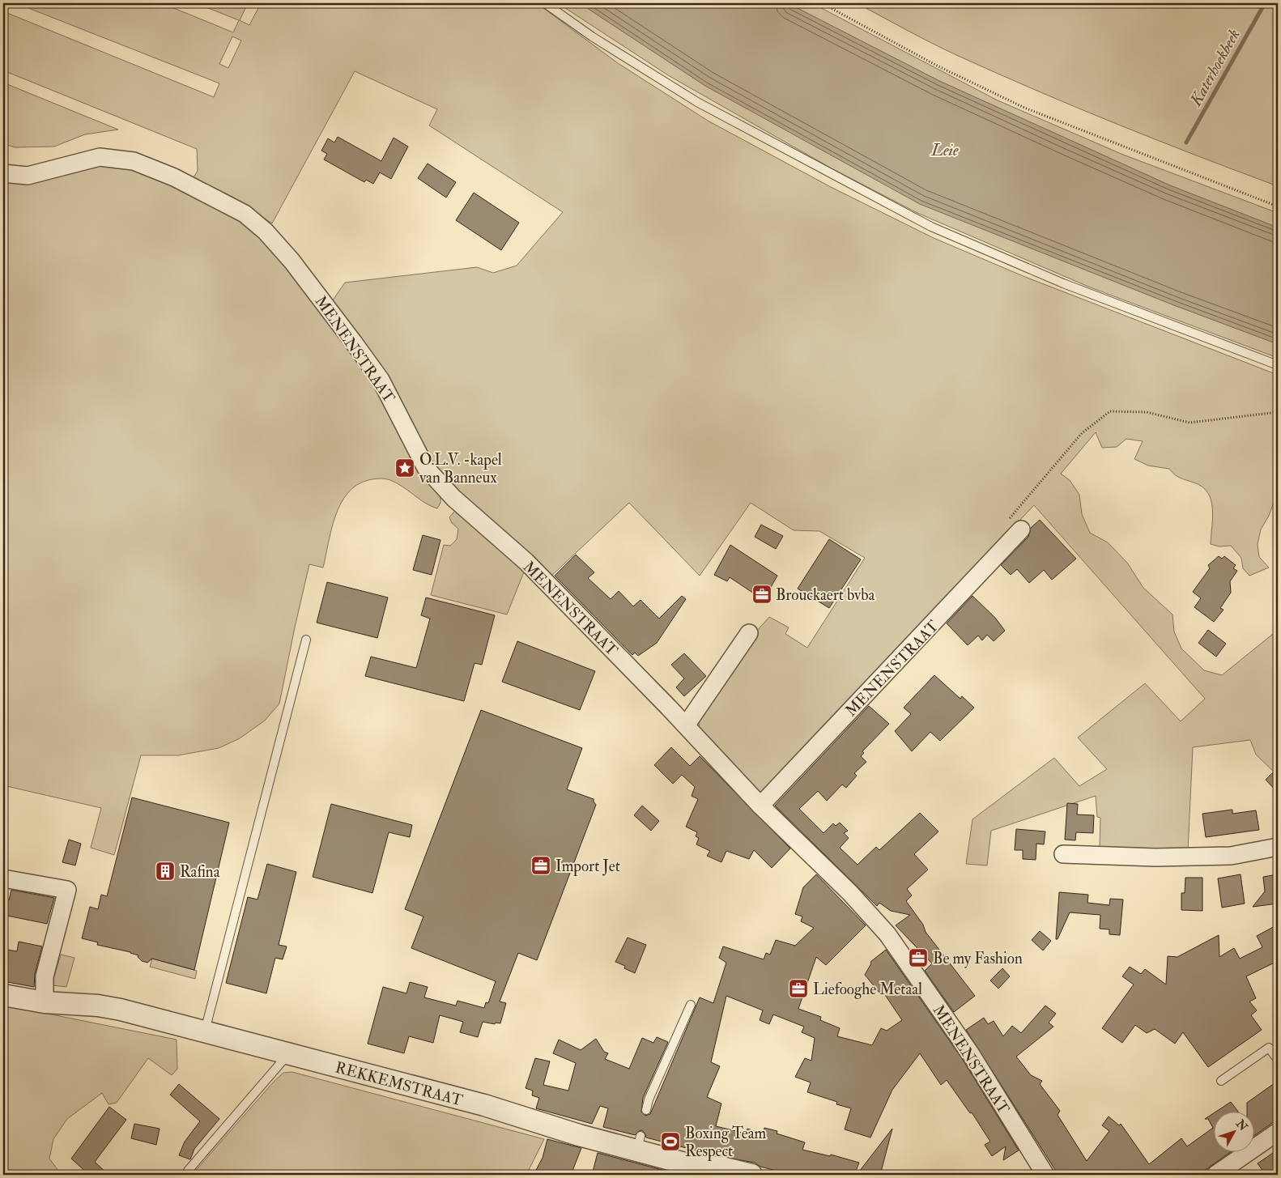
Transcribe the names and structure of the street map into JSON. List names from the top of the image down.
{
  "streets": {
    "street": ["MENENSTRAAT", "REKKEMSTRAAT"]
  },
  "water": ["Katerhoekbeek", "Leie"],
  "places": {
    "place": ["O.L.V. -kapel van Banneux"],
    "office": [
      "Brouckaert bvba",
      "Import Jet",
      "Be my Fashion",
      "Liefooghe Metaal"
    ],
    "building": ["Rafina"],
    "sports": ["Boxing Team Respect"]
  },
  "north": "top right"
}
